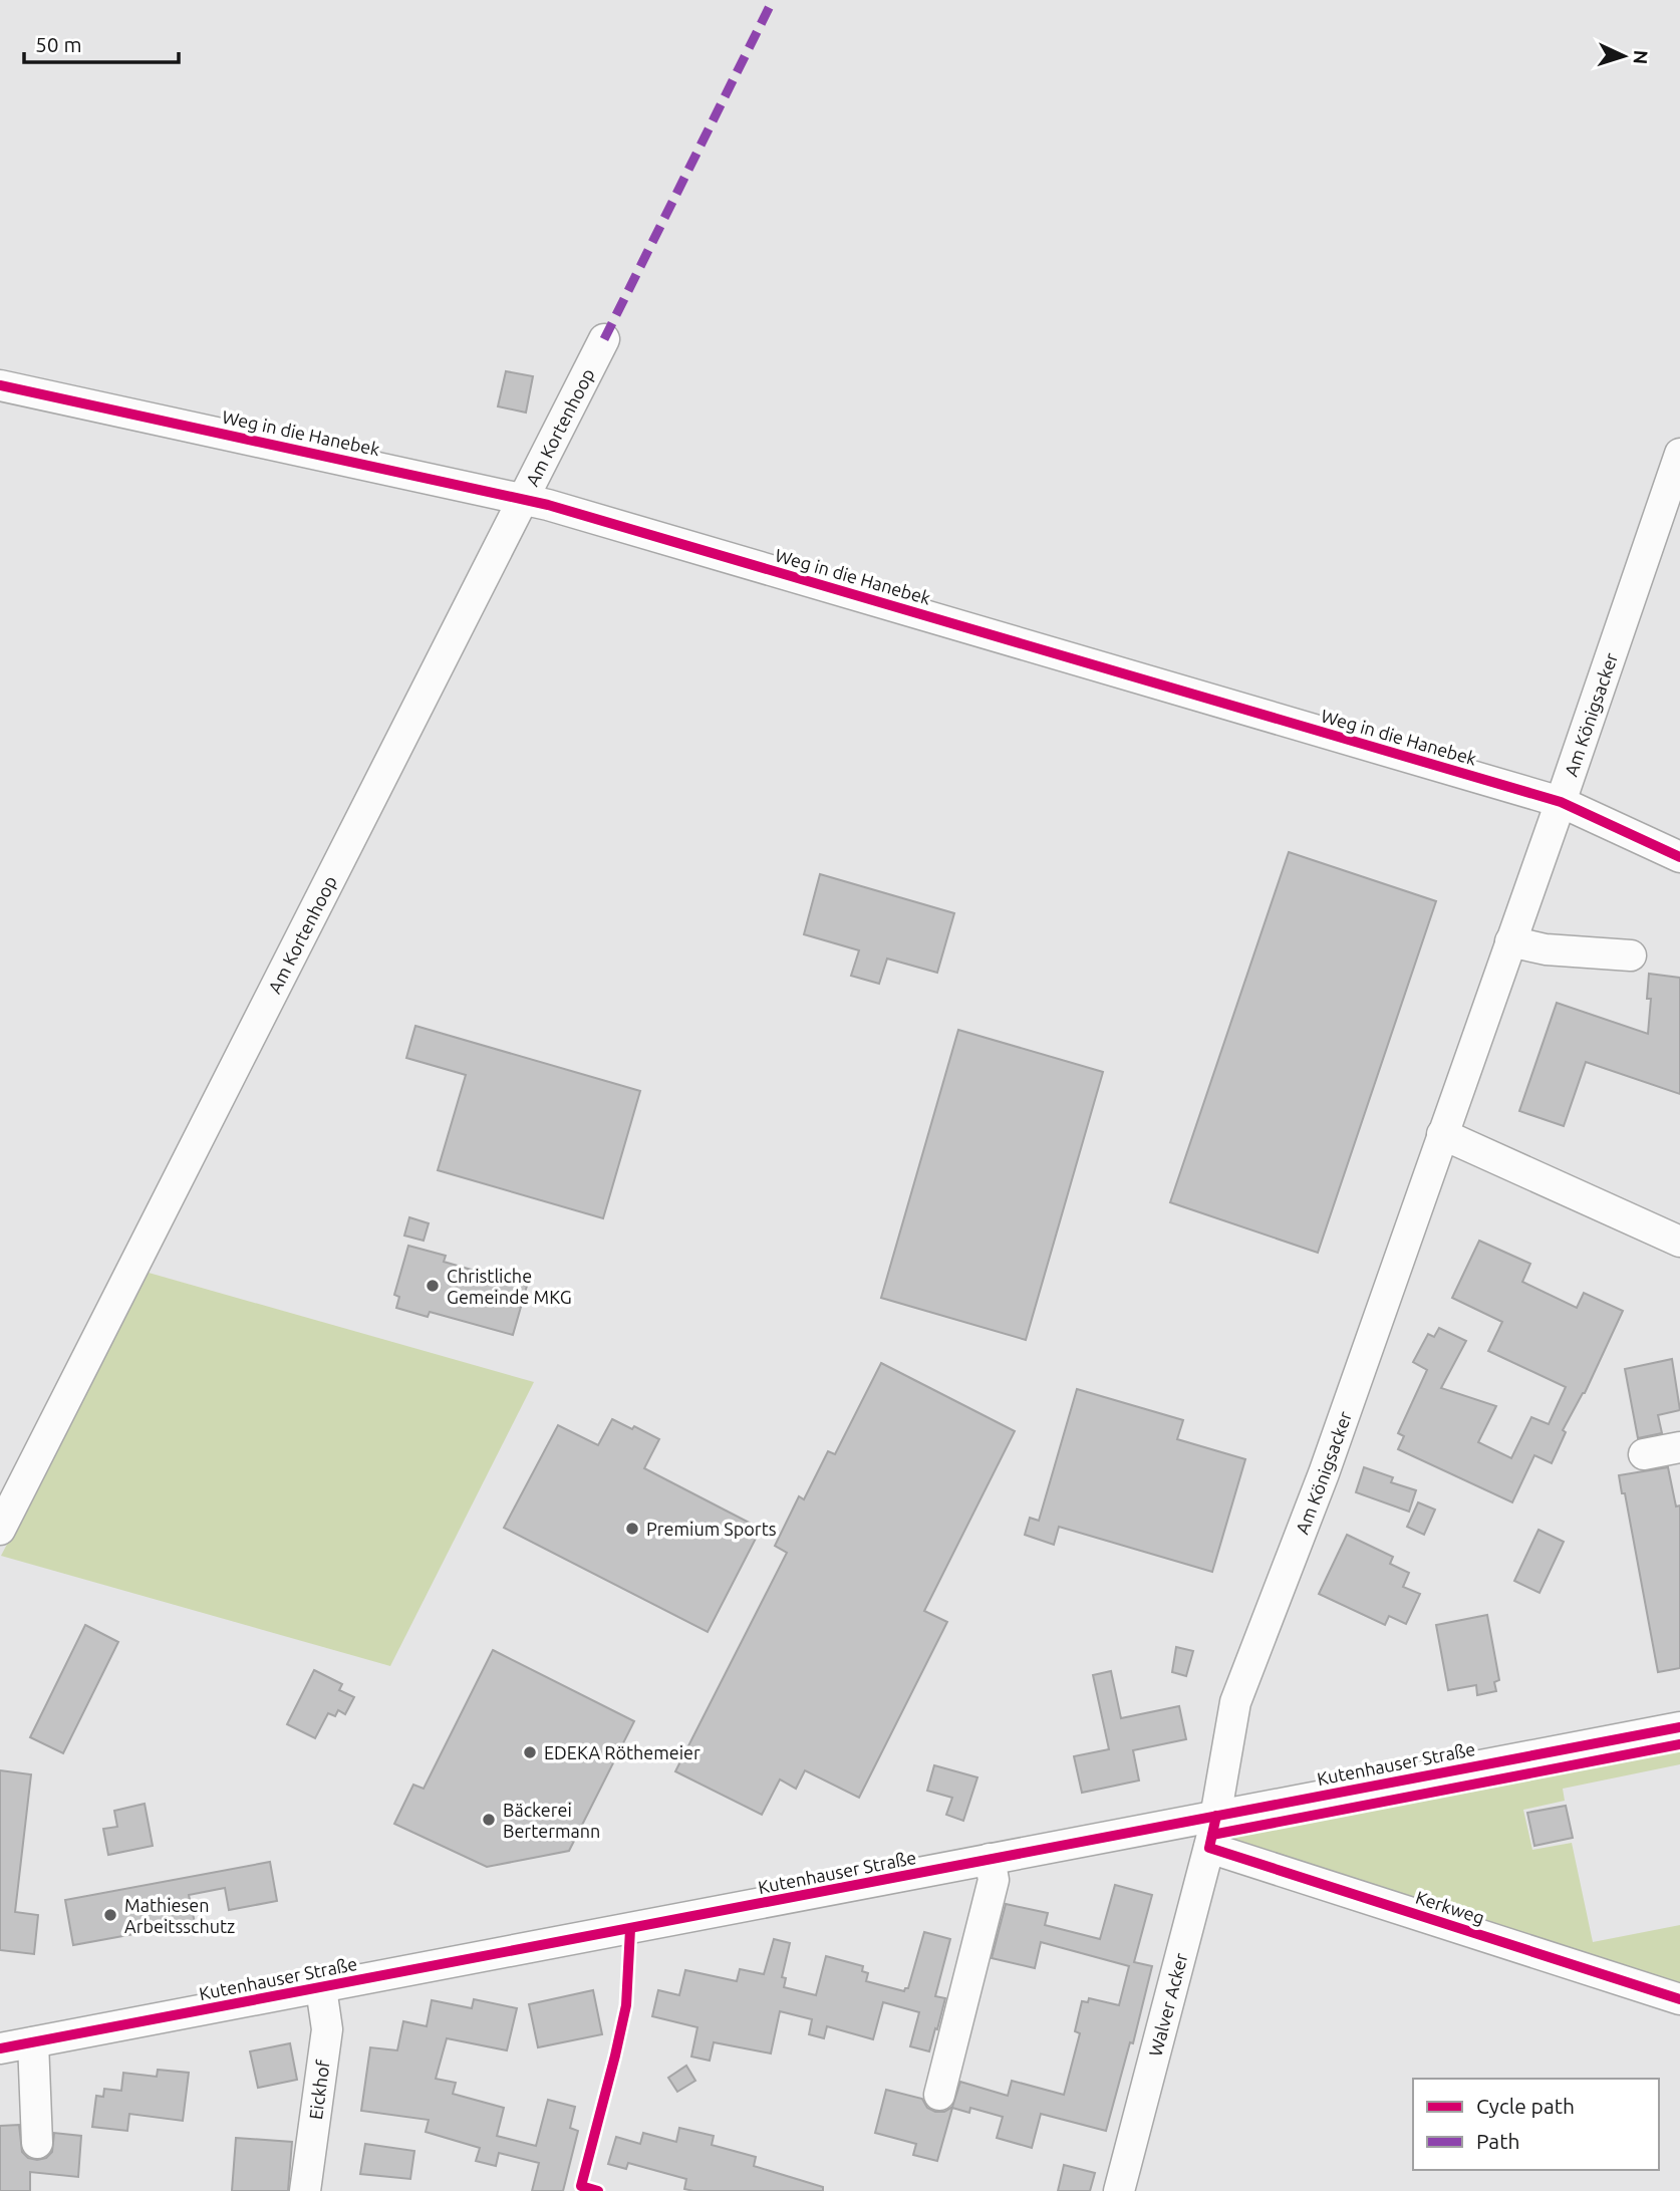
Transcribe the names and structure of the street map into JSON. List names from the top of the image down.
{
  "streets": {
    "street": [
      "Am Kortenhoop",
      "Weg in die Hanebek",
      "Am Königsacker",
      "Kutenhauser Straße",
      "Kerkweg",
      "Walver Acker",
      "Eickhof"
    ]
  },
  "crossings": [
    ["Am Kortenhoop", "Weg in die Hanebek"],
    ["Weg in die Hanebek", "Am Königsacker"],
    ["Am Königsacker", "Kutenhauser Straße"],
    ["Am Königsacker", "Walver Acker"],
    ["Kutenhauser Straße", "Walver Acker"],
    ["Kutenhauser Straße", "Eickhof"],
    ["Kerkweg", "Walver Acker"]
  ],
  "places": [
    "Christliche Gemeinde MKG",
    "Premium Sports",
    "EDEKA Röthemeier",
    "Bäckerei Bertermann",
    "Mathiesen Arbeitsschutz"
  ],
  "legend": ["Cycle path", "Path"],
  "scale_bar": "50 m",
  "north": "right"
}
